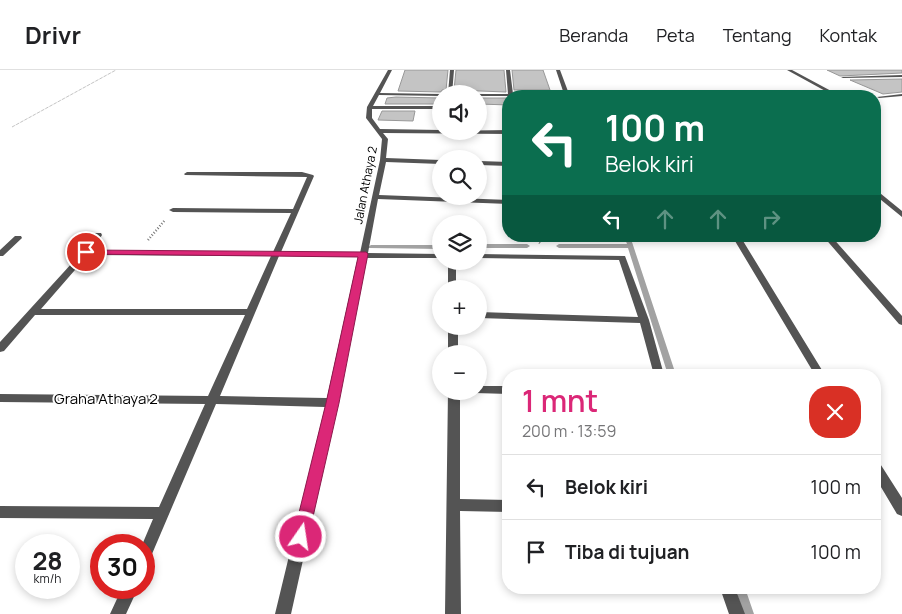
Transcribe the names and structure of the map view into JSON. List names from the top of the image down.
{
  "streets": {
    "street": ["Jalan Athaya 2", "Graha Athaya 2"]
  },
  "page": {
    "header": "Drivr",
    "nav": [
      "Beranda",
      "Peta",
      "Tentang",
      "Kontak"
    ],
    "map_buttons": ["+", "−"],
    "turn": ["100 m", "Belok kiri"],
    "heading": ["1 mnt", "200 m · 13:59"],
    "list": [
      {
        "name": "Belok kiri",
        "value": "100 m"
      },
      {
        "name": "Tiba di tujuan",
        "value": "100 m"
      }
    ],
    "speed": "28 km/h",
    "limit": "30"
  }
}
